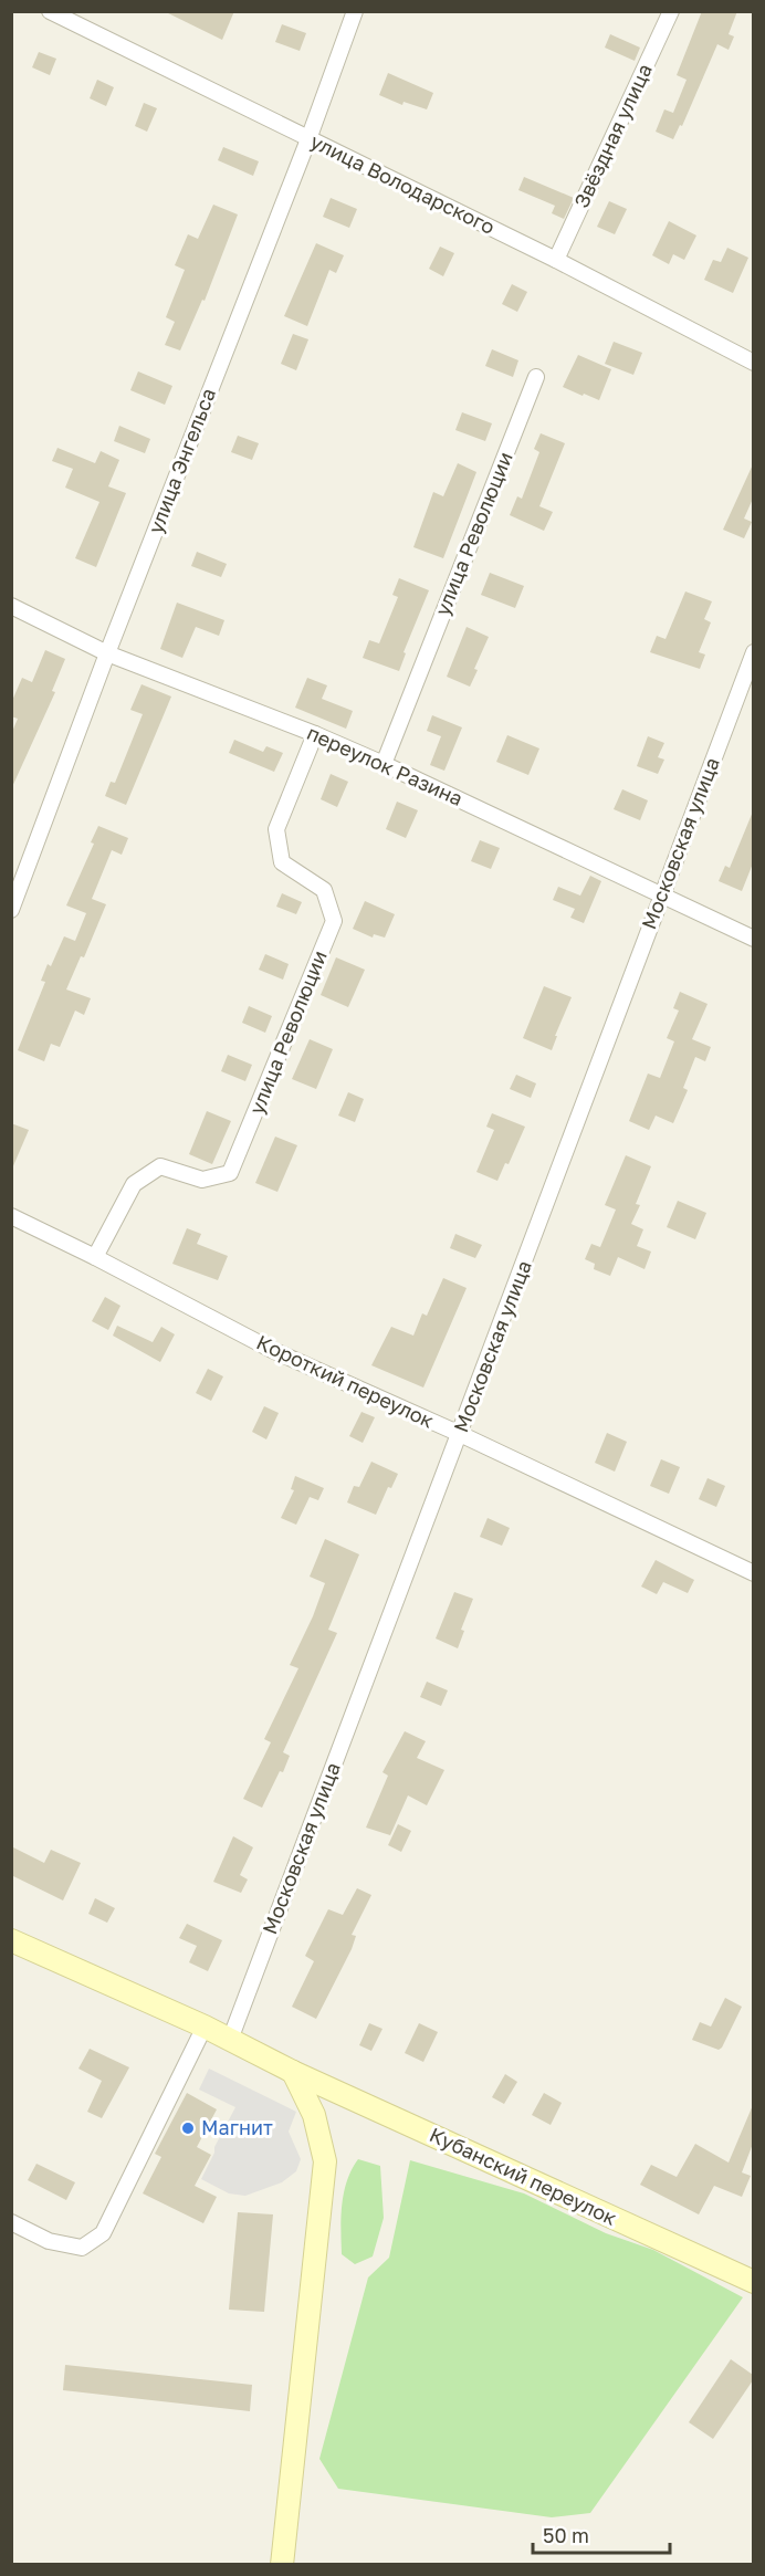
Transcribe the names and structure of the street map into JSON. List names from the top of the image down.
{
  "streets": {
    "street": [
      "Звёздная улица",
      "улица Володарского",
      "улица Энгельса",
      "улица Революции",
      "переулок Разина",
      "Московская улица",
      "Короткий переулок",
      "Кубанский переулок"
    ]
  },
  "crossings": [
    ["Звёздная улица", "улица Володарского"],
    ["улица Володарского", "улица Энгельса"],
    ["улица Энгельса", "переулок Разина"],
    ["улица Революции", "переулок Разина"],
    ["улица Революции", "Короткий переулок"],
    ["переулок Разина", "Московская улица"],
    ["Московская улица", "Короткий переулок"],
    ["Московская улица", "Кубанский переулок"]
  ],
  "places": ["Магнит"],
  "scale_bar": "50 m"
}
